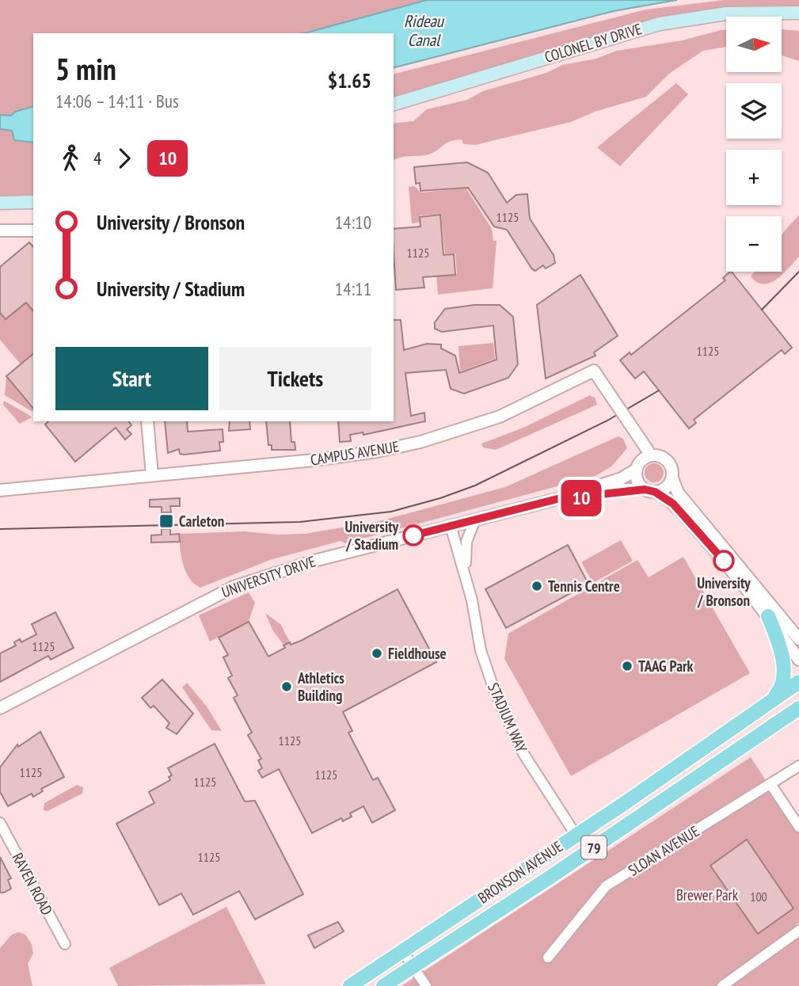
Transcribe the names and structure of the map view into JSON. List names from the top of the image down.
{
  "streets": {
    "main road": ["COLONEL BY DRIVE", "79", "BRONSON AVENUE"],
    "street": [
      "CAMPUS AVENUE",
      "UNIVERSITY DRIVE",
      "STADIUM WAY",
      "SLOAN AVENUE",
      "RAVEN ROAD"
    ]
  },
  "crossings": [
    ["CAMPUS AVENUE", "UNIVERSITY DRIVE"],
    ["UNIVERSITY DRIVE", "STADIUM WAY"],
    ["STADIUM WAY", "BRONSON AVENUE"]
  ],
  "water": ["Rideau Canal"],
  "parks": ["Brewer Park"],
  "places": {
    "transit": ["Carleton"],
    "other": [
      "University / Stadium",
      "University / Bronson",
      "Tennis Centre",
      "Fieldhouse",
      "TAAG Park",
      "Athletics Building"
    ]
  },
  "lines": ["bus line 10"],
  "house_numbers": [
    "1125",
    "1125",
    "1125",
    "1125",
    "1125",
    "1125",
    "1125",
    "1125",
    "1125",
    "100"
  ],
  "north": "right",
  "page": {
    "on_map": "10",
    "map_buttons": ["+", "−"],
    "heading": ["5 min", "14:06 – 14:11 · Bus", "$1.65"],
    "legs": ["4", "10"],
    "list": [
      {
        "name": "University / Bronson",
        "value": "14:10"
      },
      {
        "name": "University / Stadium",
        "value": "14:11"
      }
    ],
    "buttons": ["Start", "Tickets"]
  }
}
